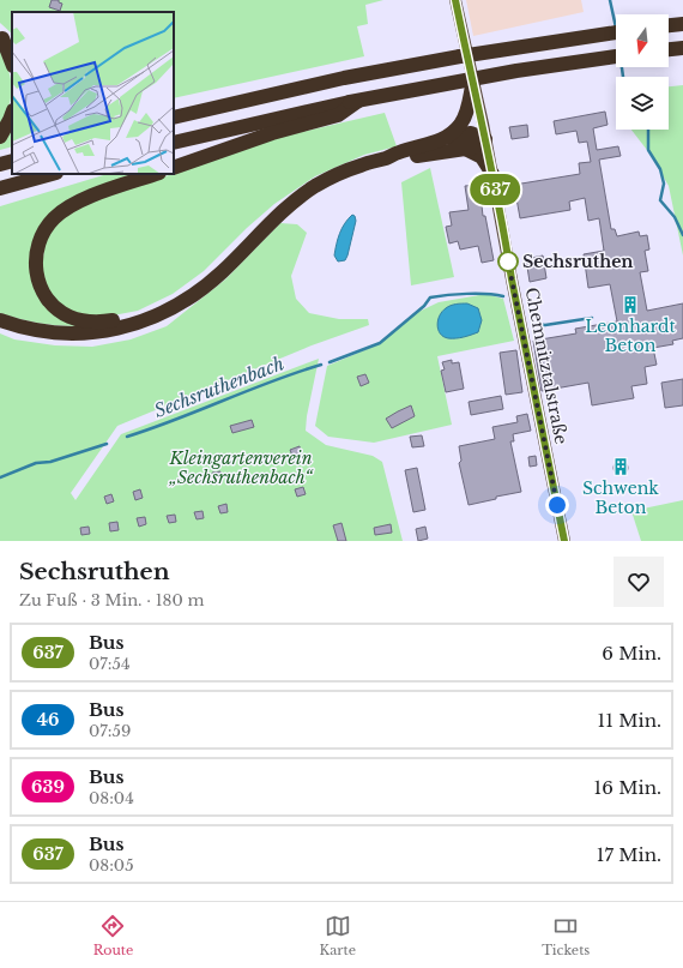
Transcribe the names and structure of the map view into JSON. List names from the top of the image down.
{
  "streets": {
    "main road": ["Chemnitztalstraße"]
  },
  "water": ["Sechsruthenbach"],
  "parks": ["Kleingartenverein „Sechsruthenbach“"],
  "places": {
    "other": ["Sechsruthen"],
    "building": ["Leonhardt Beton", "Schwenk Beton"]
  },
  "lines": ["bus line 637"],
  "north": "bottom",
  "page": {
    "on_map": "637",
    "heading": ["Sechsruthen", "Zu Fuß · 3 Min. · 180 m"],
    "list": [
      {
        "mark": "637",
        "name": "Bus",
        "note": "07:54",
        "value": "6 Min."
      },
      {
        "mark": "46",
        "name": "Bus",
        "note": "07:59",
        "value": "11 Min."
      },
      {
        "mark": "639",
        "name": "Bus",
        "note": "08:04",
        "value": "16 Min."
      },
      {
        "mark": "637",
        "name": "Bus",
        "note": "08:05",
        "value": "17 Min."
      }
    ],
    "tabs": ["Route", "Karte", "Tickets"]
  }
}
